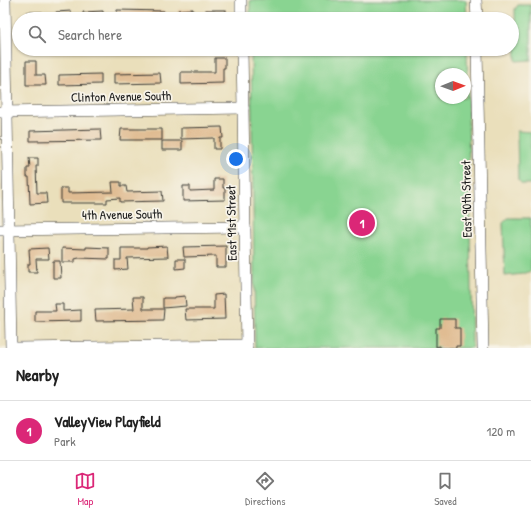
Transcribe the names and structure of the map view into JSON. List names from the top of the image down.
{
  "streets": {
    "street": [
      "Clinton Avenue South",
      "East 90th Street",
      "4th Avenue South",
      "East 91st Street"
    ]
  },
  "crossings": [
    ["Clinton Avenue South", "East 91st Street"],
    ["4th Avenue South", "East 91st Street"]
  ],
  "north": "right",
  "page": {
    "search": "Search here",
    "pins": "1",
    "heading": "Nearby",
    "list": [
      {
        "mark": "1",
        "name": "ValleyView Playfield",
        "note": "Park",
        "value": "120 m"
      }
    ],
    "nav": ["Map", "Directions", "Saved"]
  }
}
